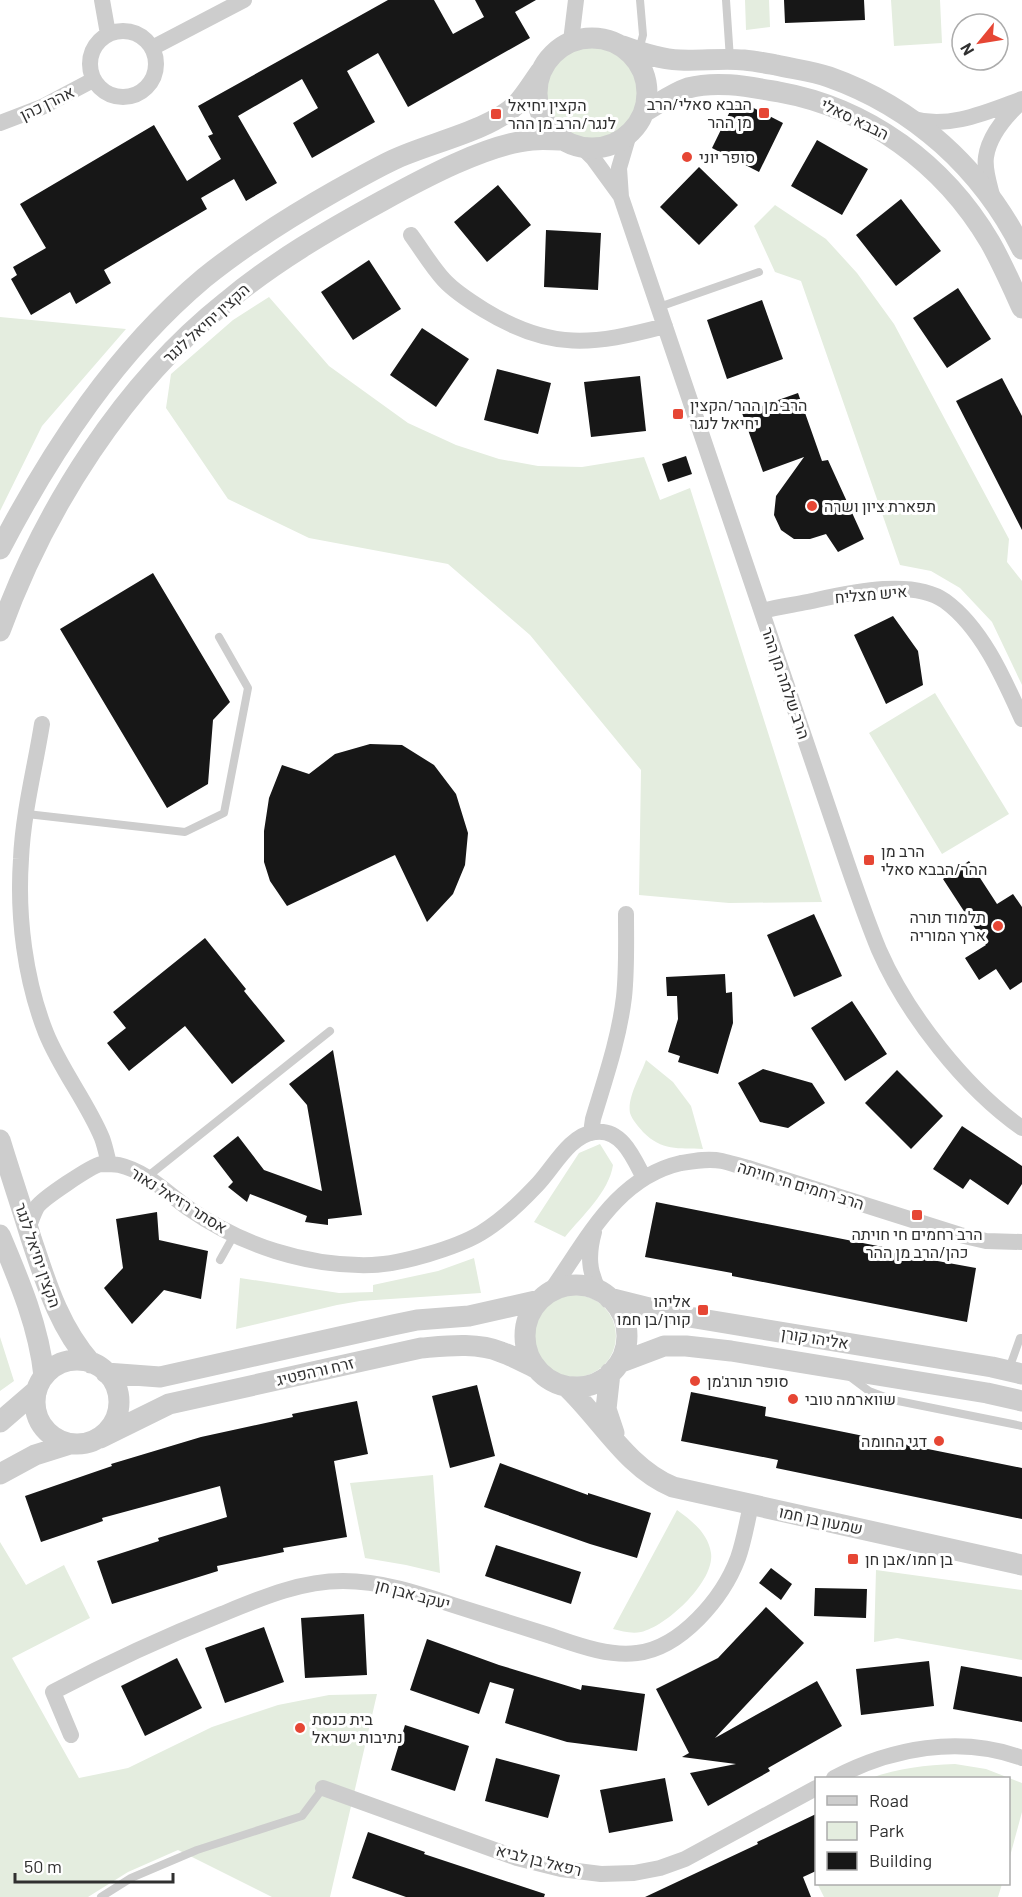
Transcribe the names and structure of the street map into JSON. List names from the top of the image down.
{
  "streets": {
    "street": [
      "אהרן כהן",
      "הבבא סאלי",
      "הקצין יחיאל לנגר",
      "איש מצליח",
      "הרב שלמה מן ההר",
      "הרב רחמים חי חויתה",
      "אסתר רזיאל נאור",
      "אליהו קורן",
      "זרח ורהפטיג",
      "שמעון בן חמו",
      "יעקב אבן חן",
      "רפאל בן לביא"
    ]
  },
  "crossings": [
    ["הבבא סאלי", "הקצין יחיאל לנגר"],
    ["הקצין יחיאל לנגר", "אסתר רזיאל נאור"],
    ["הקצין יחיאל לנגר", "זרח ורהפטיג"],
    ["איש מצליח", "הרב שלמה מן ההר"],
    ["אליהו קורן", "זרח ורהפטיג"],
    ["אליהו קורן", "שמעון בן חמו"],
    ["זרח ורהפטיג", "שמעון בן חמו"],
    ["שמעון בן חמו", "יעקב אבן חן"]
  ],
  "places": {
    "transit": [
      "הבבא סאלי/הרב מן ההר",
      "הקצין יחיאל לנגר/הרב מן ההר",
      "הרב מן ההר/הקצין יחיאל לנגר",
      "הרב מן ההר/הבבא סאלי",
      "הרב רחמים חי חויתה כהן/הרב מן ההר",
      "אליהו קורן/בן חמו",
      "בן חמו/אבן חן"
    ],
    "other": [
      "סופר יוני",
      "תפארת ציון ושרה",
      "תלמוד תורה ארץ המוריה",
      "סופר תורג'מן",
      "שווארמה טובי",
      "דגי החומה",
      "בית כנסת נתיבות ישראל"
    ]
  },
  "legend": ["Road", "Park", "Building"],
  "scale_bar": "50 m",
  "north": "bottom left"
}
